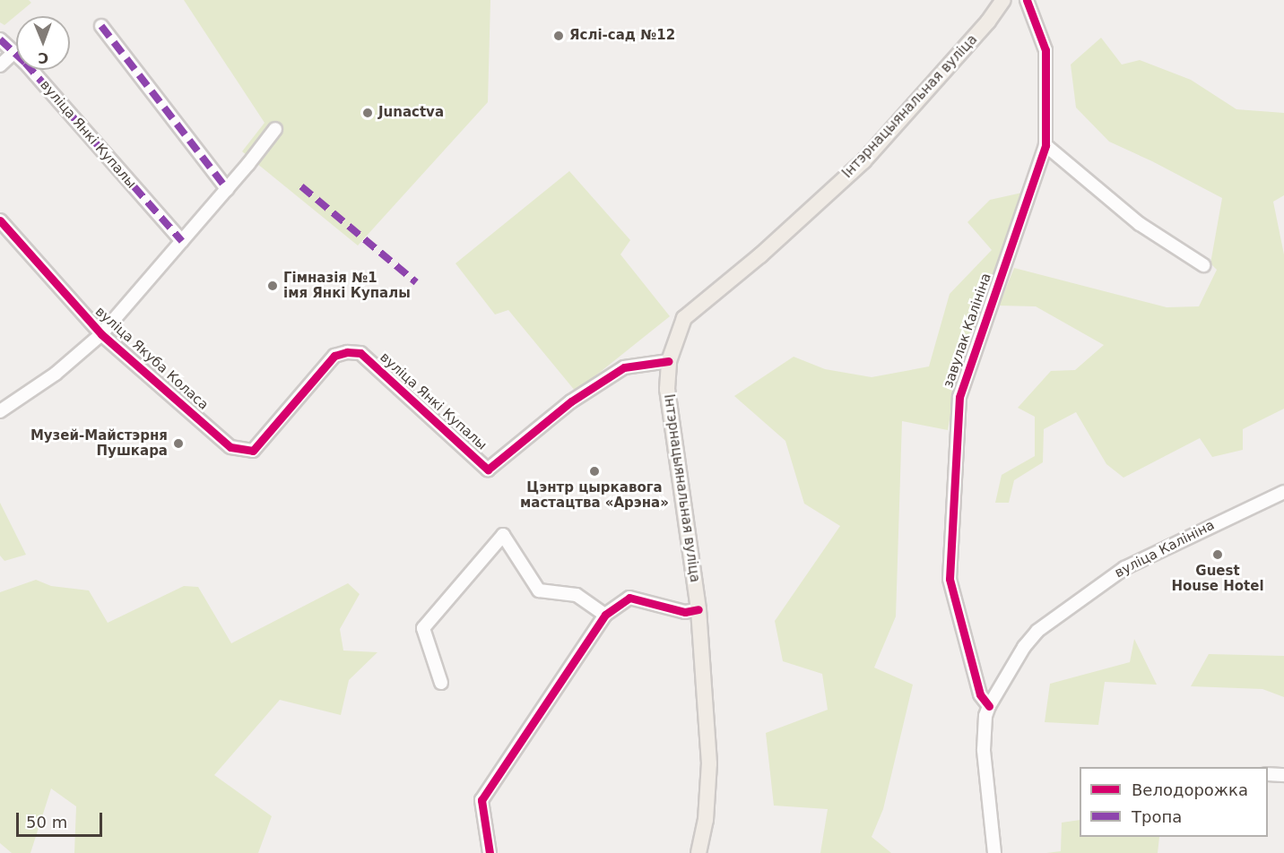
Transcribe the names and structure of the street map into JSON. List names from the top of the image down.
{
  "streets": {
    "main road": ["Інтэрнацыянальная вуліца"],
    "street": [
      "вуліца Янкі Купалы",
      "завулак Калініна",
      "вуліца Якуба Коласа",
      "вуліца Калініна"
    ]
  },
  "crossings": [
    ["Інтэрнацыянальная вуліца", "вуліца Янкі Купалы"],
    ["вуліца Янкі Купалы", "вуліца Якуба Коласа"],
    ["завулак Калініна", "вуліца Калініна"]
  ],
  "places": [
    "Яслі-сад №12",
    "Junactva",
    "Гімназія №1 імя Янкі Купалы",
    "Музей-Майстэрня Пушкара",
    "Цэнтр цыркавога мастацтва «Арэна»",
    "Guest House Hotel"
  ],
  "legend": ["Велодорожка", "Тропа"],
  "scale_bar": "50 m",
  "north": "bottom"
}
